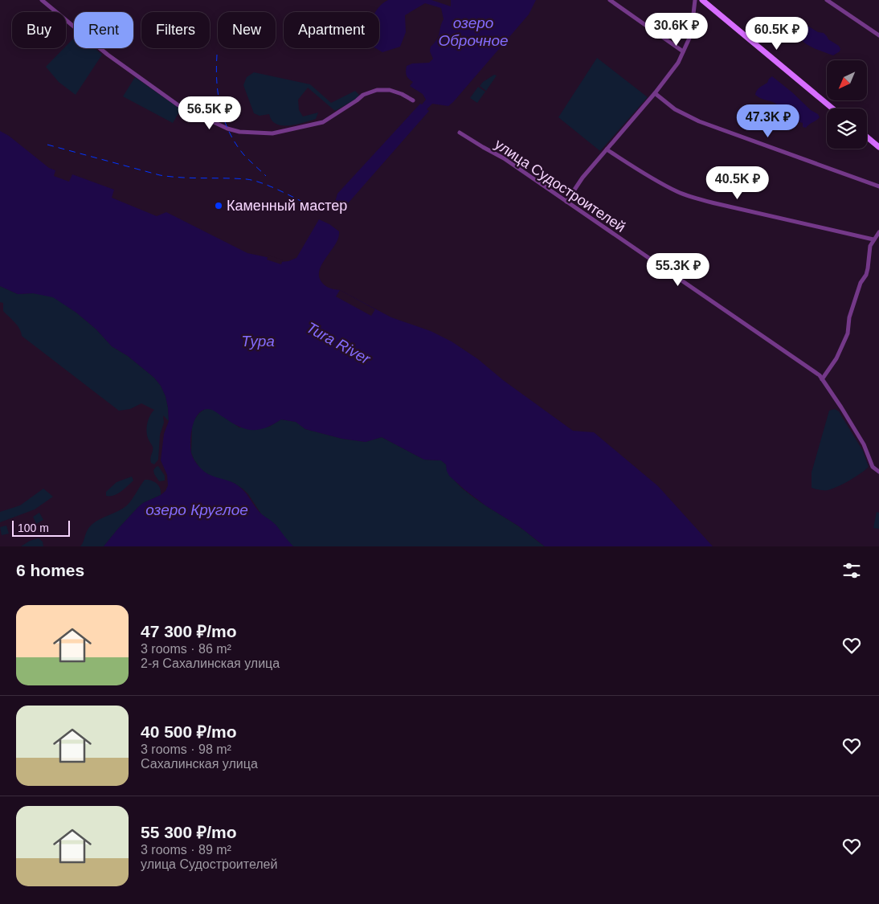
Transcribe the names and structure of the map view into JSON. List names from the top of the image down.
{
  "streets": {
    "street": ["улица Судостроителей"]
  },
  "water": [
    "озеро Оброчное",
    "Тура",
    "Tura River",
    "озеро Круглое"
  ],
  "places": ["Каменный мастер"],
  "scale_bar": "100 m",
  "north": "bottom left",
  "page": {
    "chip": [
      "Buy",
      "Rent",
      "Filters",
      "New",
      "Apartment"
    ],
    "price": [
      "30.6K ₽",
      "60.5K ₽",
      "56.5K ₽",
      "47.3K ₽",
      "40.5K ₽",
      "55.3K ₽"
    ],
    "scale": "100 m",
    "heading": "6 homes",
    "list": [
      {
        "name": "47 300 ₽/mo",
        "note": "3 rooms · 86 m² · 2-я Сахалинская улица"
      },
      {
        "name": "40 500 ₽/mo",
        "note": "3 rooms · 98 m² · Сахалинская улица"
      },
      {
        "name": "55 300 ₽/mo",
        "note": "3 rooms · 89 m² · улица Судостроителей"
      }
    ]
  }
}
